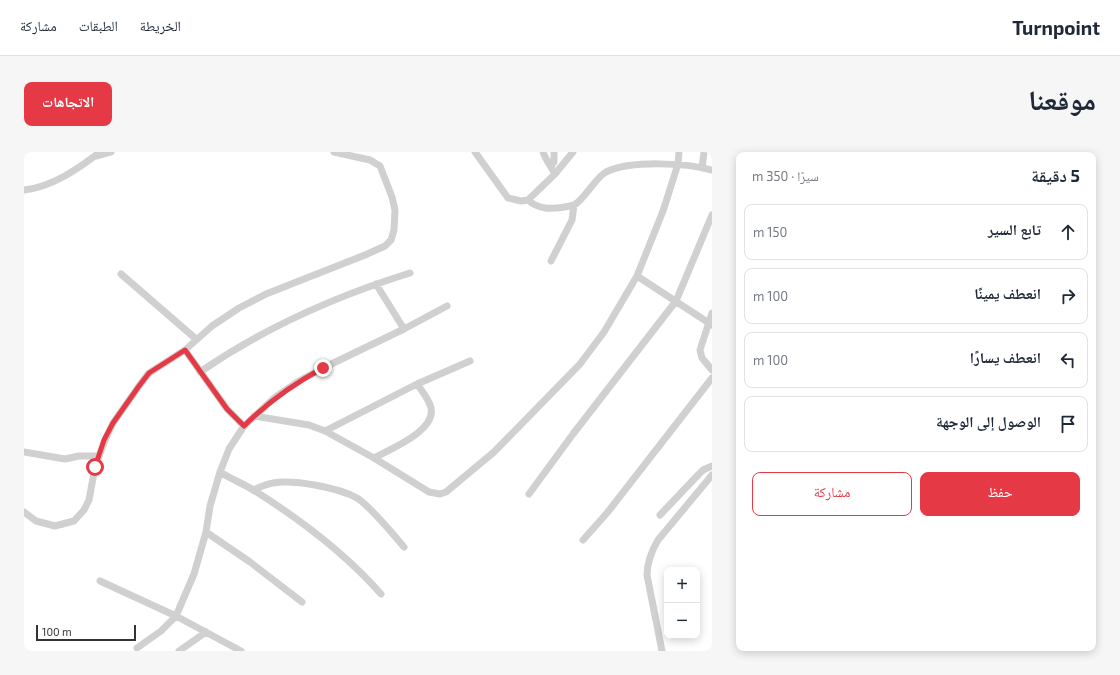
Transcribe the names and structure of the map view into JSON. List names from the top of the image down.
{
  "scale_bar": "100 m",
  "page": {
    "header": "Turnpoint",
    "nav": ["الخريطة", "الطبقات", "مشاركة"],
    "title": "موقعنا",
    "buttons": [
      "الاتجاهات",
      ["حفظ", "مشاركة"]
    ],
    "heading": ["5 دقيقة", "سيرًا · 350 m"],
    "list": [
      ["تابع السير", "150 m"],
      ["انعطف يمينًا", "100 m"],
      ["انعطف يسارًا", "100 m"],
      "الوصول إلى الوجهة"
    ],
    "map_buttons": ["+", "−"],
    "scale": "100 m"
  }
}
